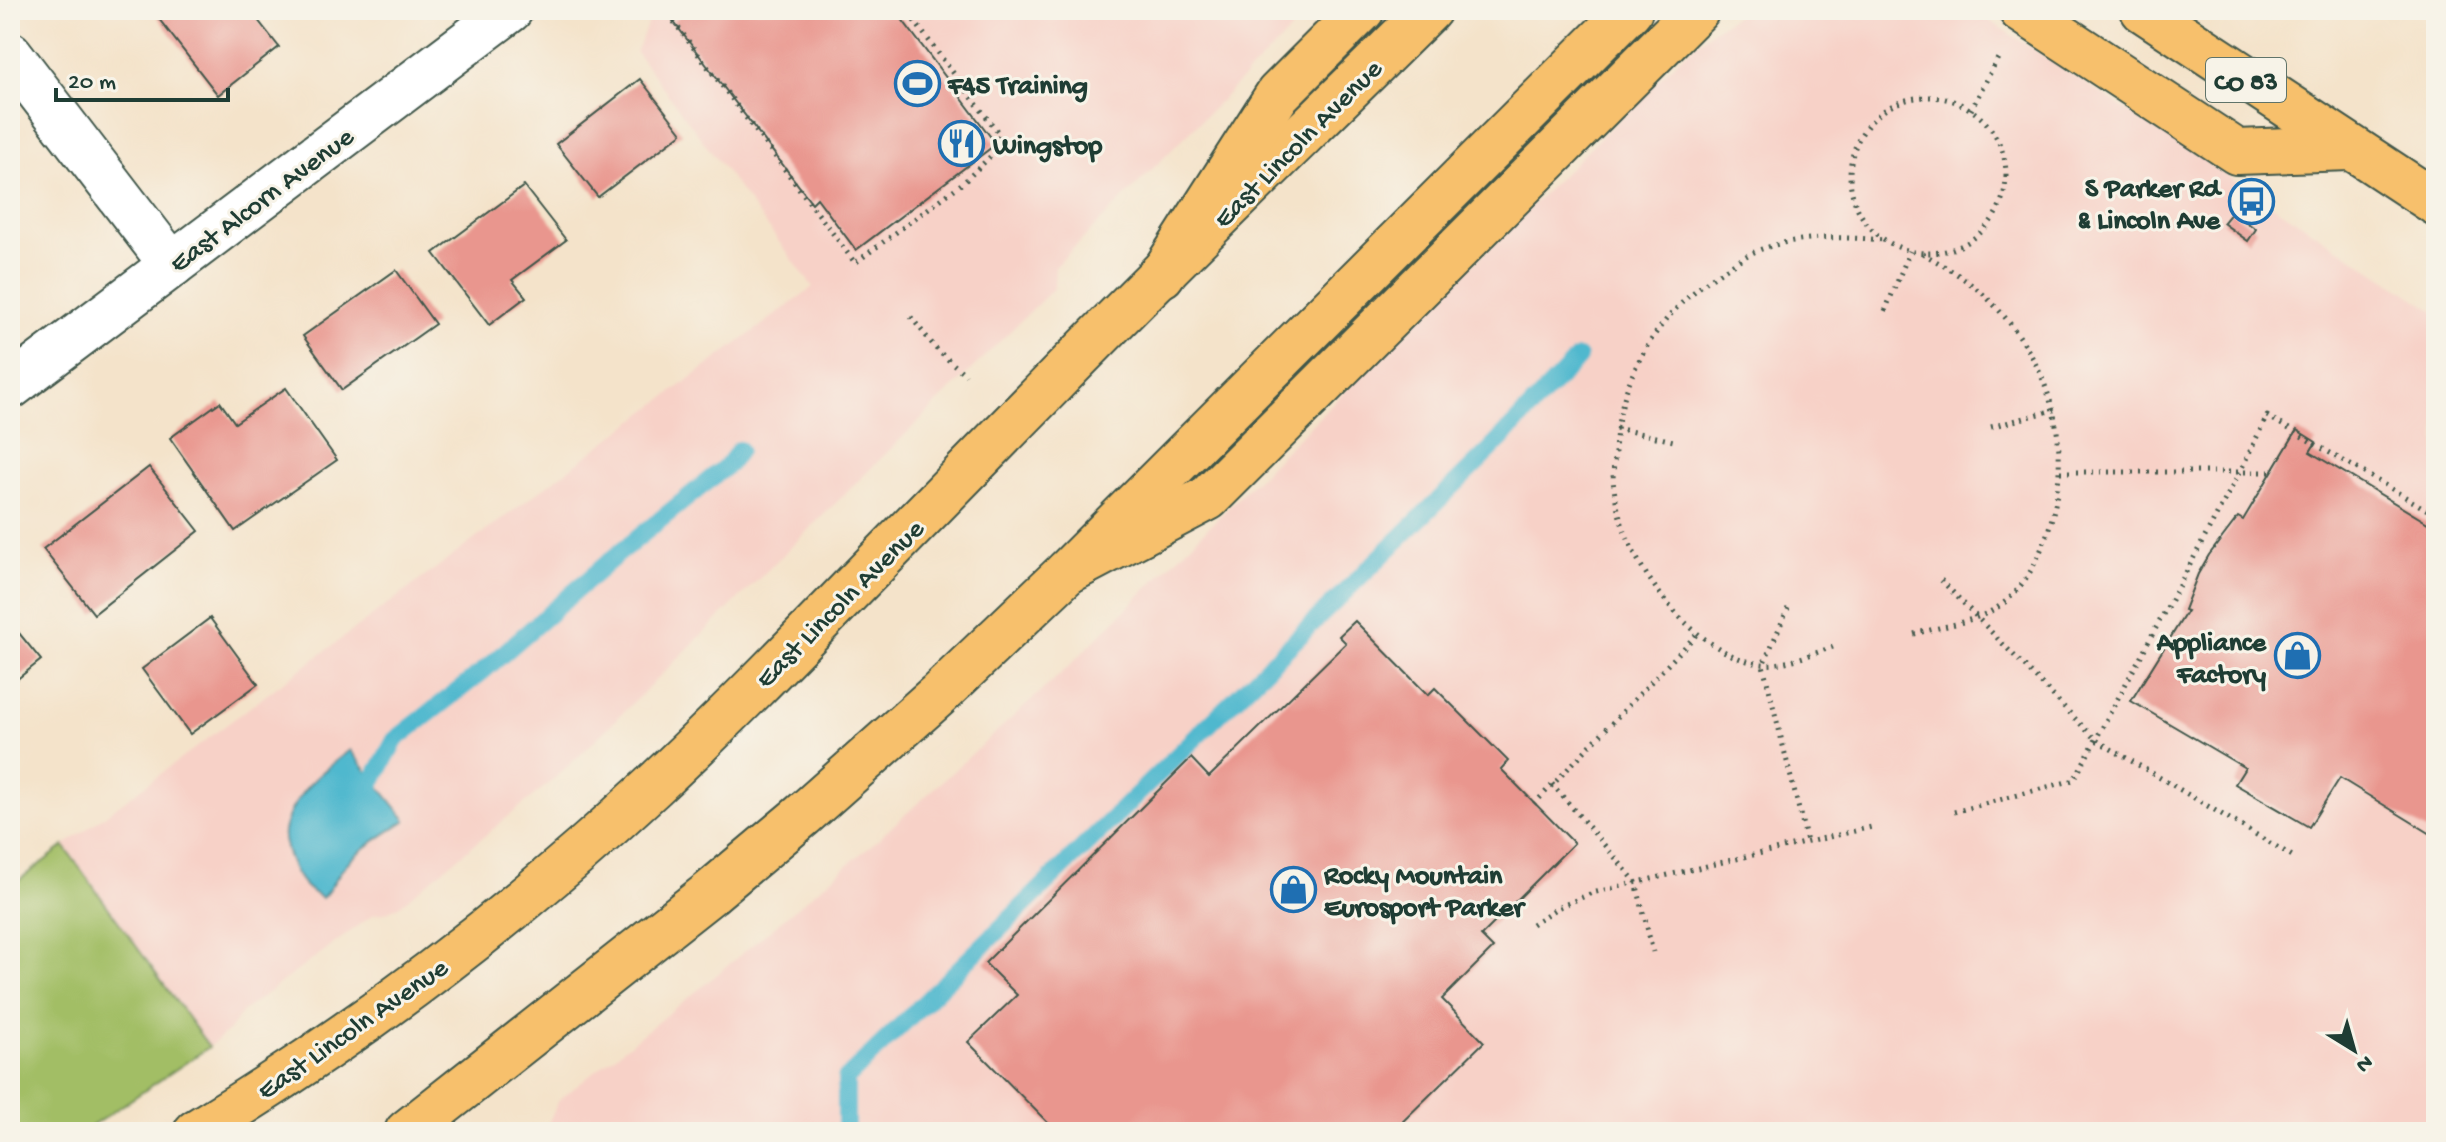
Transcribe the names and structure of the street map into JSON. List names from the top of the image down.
{
  "streets": {
    "main road": ["CO 83", "East Lincoln Avenue"],
    "street": ["East Alcorn Avenue"]
  },
  "places": {
    "sports": ["F45 Training"],
    "restaurant": ["Wingstop"],
    "bus stop": ["S Parker Rd & Lincoln Ave"],
    "shop": ["Appliance Factory", "Rocky Mountain Eurosport Parker"]
  },
  "scale_bar": "20 m",
  "north": "bottom right"
}
